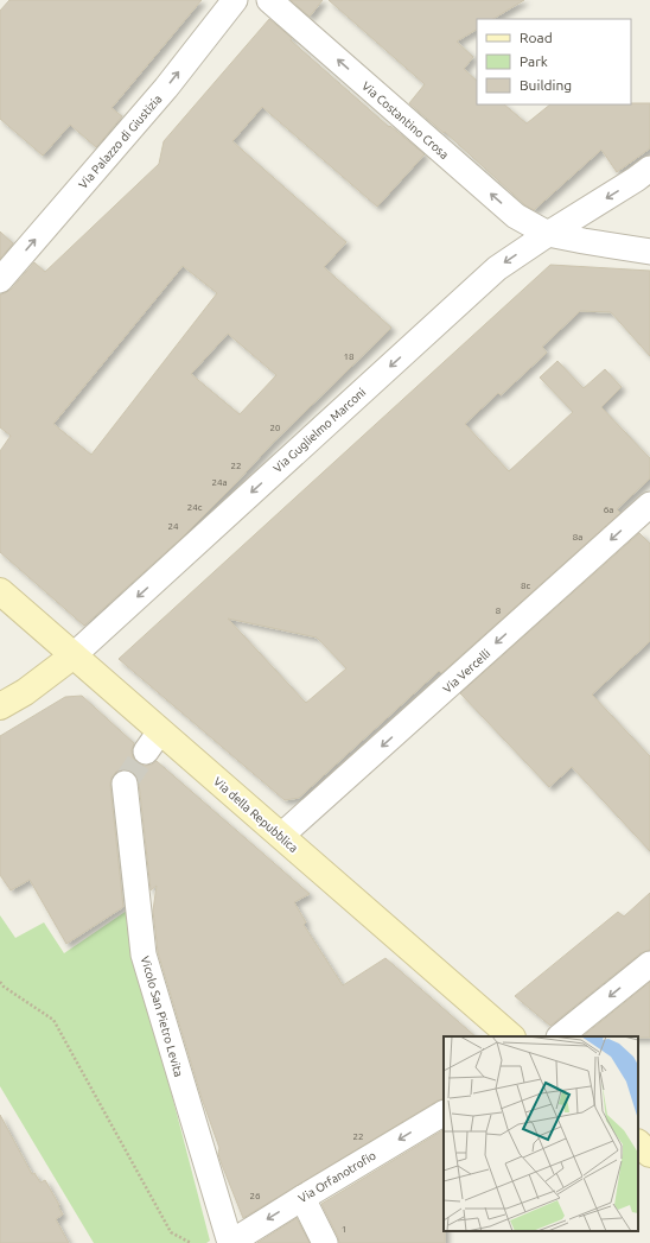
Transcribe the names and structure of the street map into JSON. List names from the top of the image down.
{
  "streets": {
    "street": [
      "Via Costantino Crosa",
      "Via Palazzo di Giustizia",
      "Via Guglielmo Marconi",
      "Via Vercelli",
      "Via della Repubblica",
      "Vicolo San Pietro Levita",
      "Via Orfanotrofio"
    ]
  },
  "crossings": [
    ["Via Costantino Crosa", "Via Guglielmo Marconi"],
    ["Via Guglielmo Marconi", "Via della Repubblica"],
    ["Via Vercelli", "Via della Repubblica"],
    ["Vicolo San Pietro Levita", "Via Orfanotrofio"]
  ],
  "one_way": [
    "Via Costantino Crosa",
    "Via Palazzo di Giustizia",
    "Via Guglielmo Marconi",
    "Via Vercelli",
    "Via Orfanotrofio"
  ],
  "house_numbers": [
    "18",
    "20",
    "22",
    "24a",
    "24c",
    "6a",
    "24",
    "8a",
    "8c",
    "8",
    "22",
    "26",
    "1"
  ],
  "legend": ["Road", "Park", "Building"]
}
